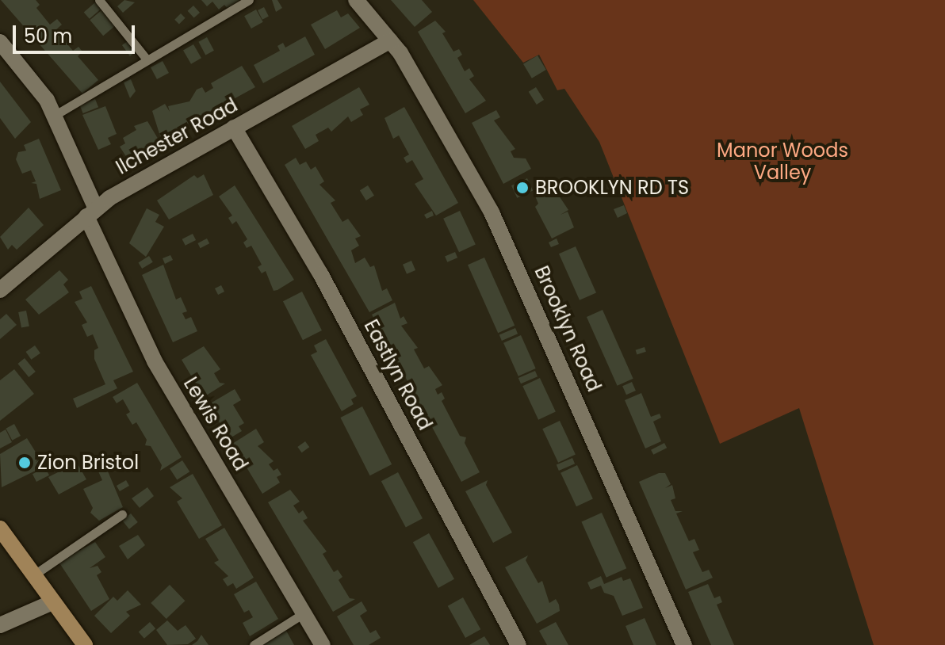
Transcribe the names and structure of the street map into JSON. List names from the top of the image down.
{
  "streets": {
    "street": [
      "Ilchester Road",
      "Brooklyn Road",
      "Eastlyn Road",
      "Lewis Road"
    ]
  },
  "crossings": [
    ["Ilchester Road", "Brooklyn Road"],
    ["Ilchester Road", "Eastlyn Road"],
    ["Ilchester Road", "Lewis Road"]
  ],
  "parks": ["Manor Woods Valley"],
  "places": ["BROOKLYN RD TS", "Zion Bristol"],
  "scale_bar": "50 m"
}
